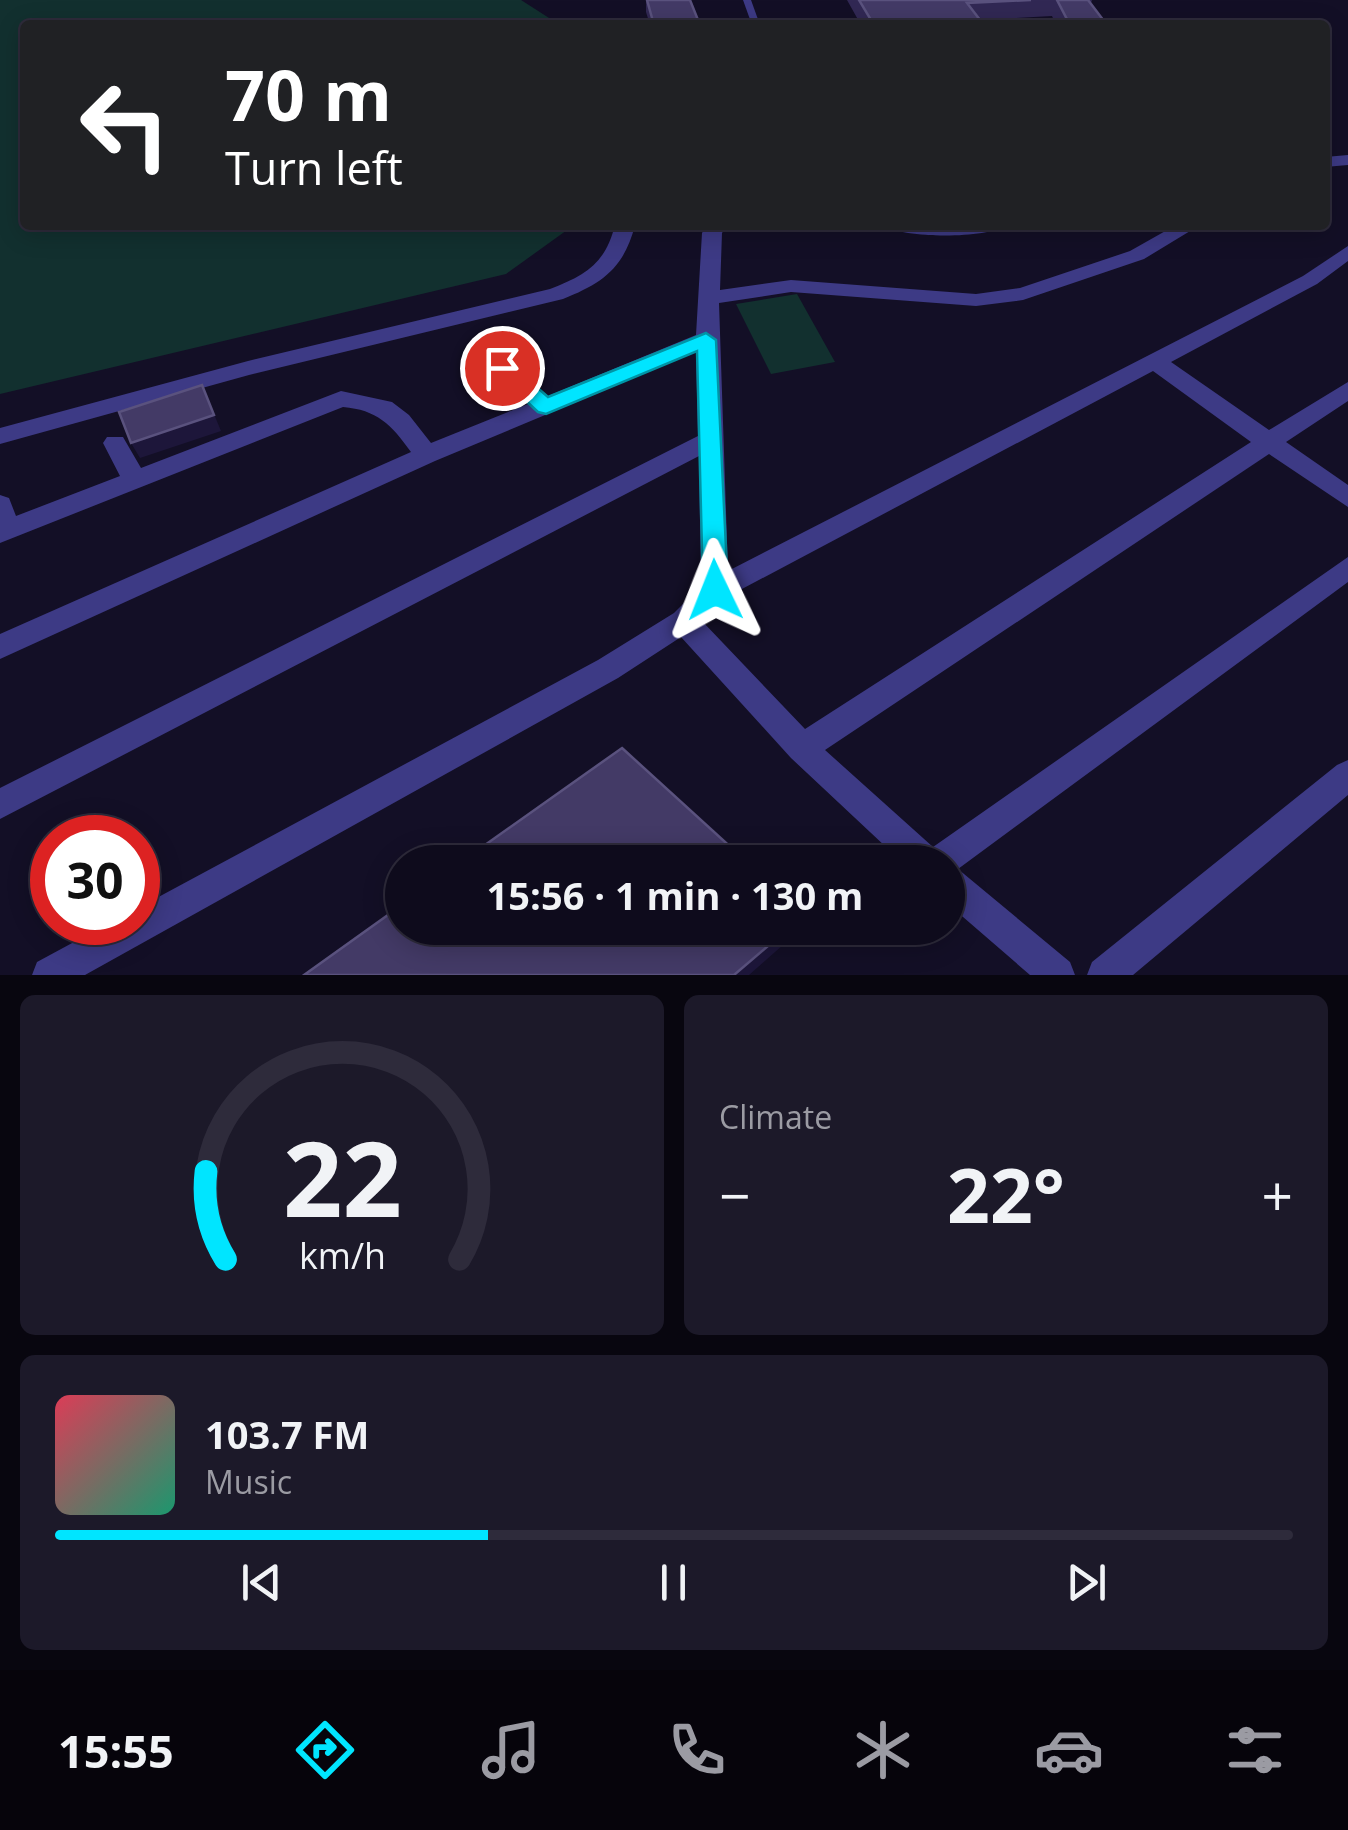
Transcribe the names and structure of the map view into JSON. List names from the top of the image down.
{
  "page": {
    "turn": ["70 m", "Turn left"],
    "limit": "30",
    "trip": "15:56 · 1 min · 130 m",
    "tile": "Climate",
    "heat": ["−", "22°", "+"],
    "song": ["103.7 FM", "Music"],
    "tabs": "15:55",
    "gauge": ["22", "km/h"]
  }
}
